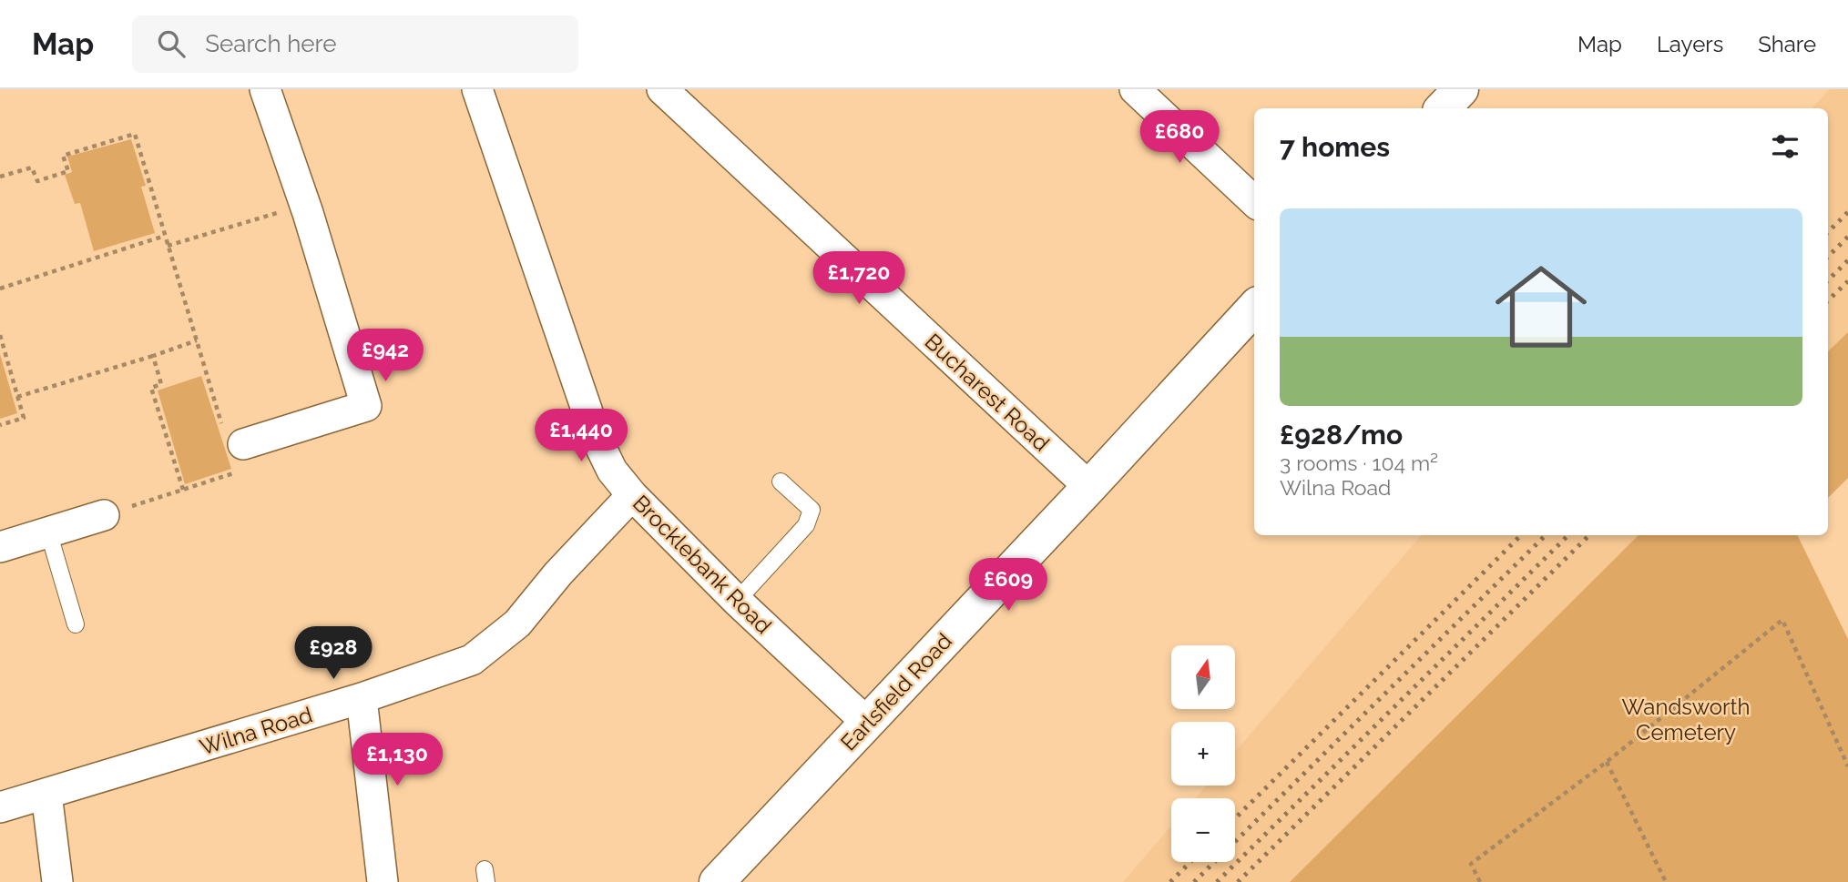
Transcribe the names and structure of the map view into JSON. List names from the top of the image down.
{
  "streets": {
    "main road": ["Earlsfield Road"],
    "street": ["Bucharest Road", "Brocklebank Road", "Wilna Road"]
  },
  "crossings": [
    ["Bucharest Road", "Earlsfield Road"],
    ["Brocklebank Road", "Earlsfield Road"],
    ["Brocklebank Road", "Wilna Road"]
  ],
  "parks": ["Wandsworth Cemetery"],
  "north": "top",
  "page": {
    "header": "Map",
    "search": "Search here",
    "nav": ["Map", "Layers", "Share"],
    "heading": "7 homes",
    "price": [
      "£680",
      "£1,720",
      "£942",
      "£1,440",
      "£609",
      "£928",
      "£1,130"
    ],
    "list": [
      {
        "name": "£928/mo",
        "note": "3 rooms · 104 m² · Wilna Road"
      }
    ],
    "map_buttons": ["+", "−"]
  }
}
